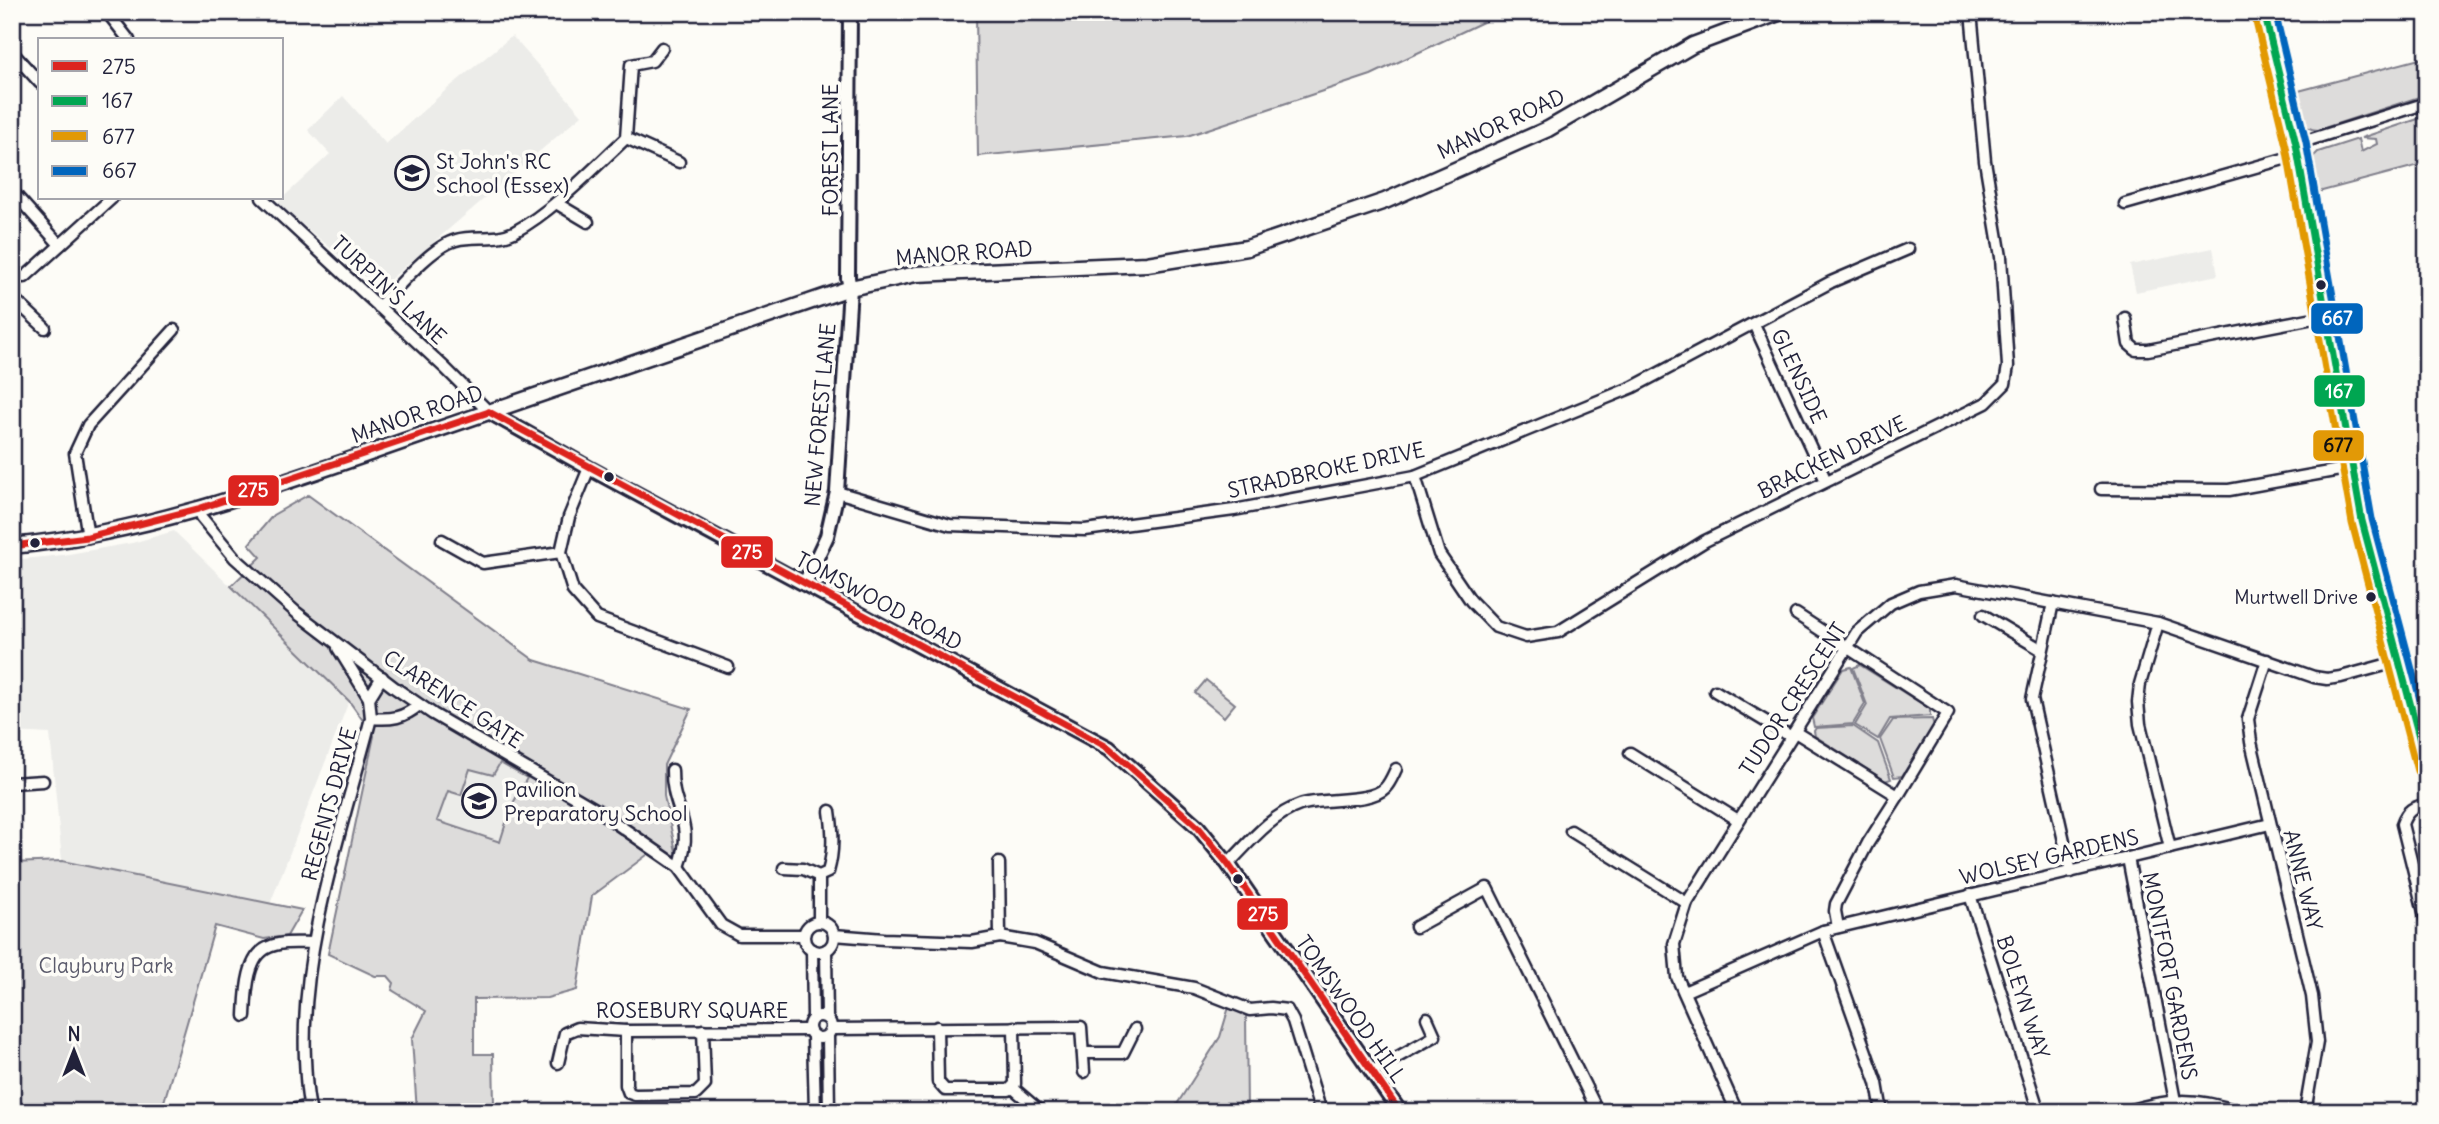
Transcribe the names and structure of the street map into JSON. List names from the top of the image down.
{
  "streets": {
    "main road": ["MANOR ROAD"],
    "street": [
      "FOREST LANE",
      "TURPIN'S LANE",
      "GLENSIDE",
      "NEW FOREST LANE",
      "BRACKEN DRIVE",
      "STRADBROKE DRIVE",
      "TOMSWOOD ROAD",
      "CLARENCE GATE",
      "TUDOR CRESCENT",
      "REGENTS DRIVE",
      "WOLSEY GARDENS",
      "ANNE WAY",
      "MONTFORT GARDENS",
      "BOLEYN WAY",
      "TOMSWOOD HILL",
      "ROSEBURY SQUARE"
    ]
  },
  "crossings": [
    ["MANOR ROAD", "FOREST LANE"],
    ["MANOR ROAD", "TURPIN'S LANE"],
    ["MANOR ROAD", "NEW FOREST LANE"],
    ["MANOR ROAD", "TOMSWOOD ROAD"],
    ["MANOR ROAD", "CLARENCE GATE"],
    ["FOREST LANE", "NEW FOREST LANE"],
    ["TURPIN'S LANE", "TOMSWOOD ROAD"],
    ["GLENSIDE", "BRACKEN DRIVE"],
    ["GLENSIDE", "STRADBROKE DRIVE"],
    ["NEW FOREST LANE", "STRADBROKE DRIVE"],
    ["NEW FOREST LANE", "TOMSWOOD ROAD"],
    ["BRACKEN DRIVE", "STRADBROKE DRIVE"],
    ["TOMSWOOD ROAD", "TOMSWOOD HILL"],
    ["TUDOR CRESCENT", "WOLSEY GARDENS"],
    ["TUDOR CRESCENT", "ANNE WAY"],
    ["WOLSEY GARDENS", "ANNE WAY"],
    ["WOLSEY GARDENS", "MONTFORT GARDENS"],
    ["WOLSEY GARDENS", "BOLEYN WAY"]
  ],
  "parks": ["Claybury Park"],
  "places": {
    "school or university": ["St John's RC School (Essex)", "Pavilion Preparatory School"],
    "other": ["Murtwell Drive"]
  },
  "lines": [
    "transit line 167",
    "transit line 667",
    "transit line 677",
    "transit line 275"
  ],
  "legend": [
    "275",
    "167",
    "677",
    "667"
  ],
  "north": "top"
}
